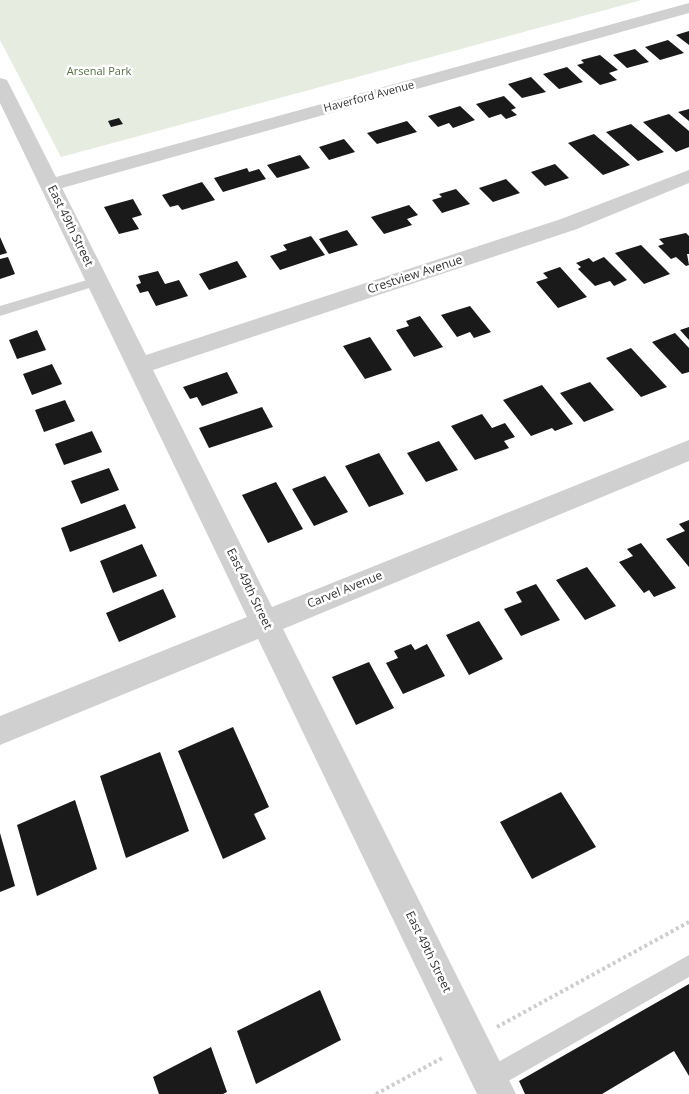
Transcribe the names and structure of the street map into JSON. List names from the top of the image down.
{
  "streets": {
    "street": [
      "Haverford Avenue",
      "East 49th Street",
      "Crestview Avenue",
      "Carvel Avenue"
    ]
  },
  "crossings": [
    ["Haverford Avenue", "East 49th Street"],
    ["East 49th Street", "Crestview Avenue"],
    ["East 49th Street", "Carvel Avenue"]
  ],
  "parks": ["Arsenal Park"]
}
